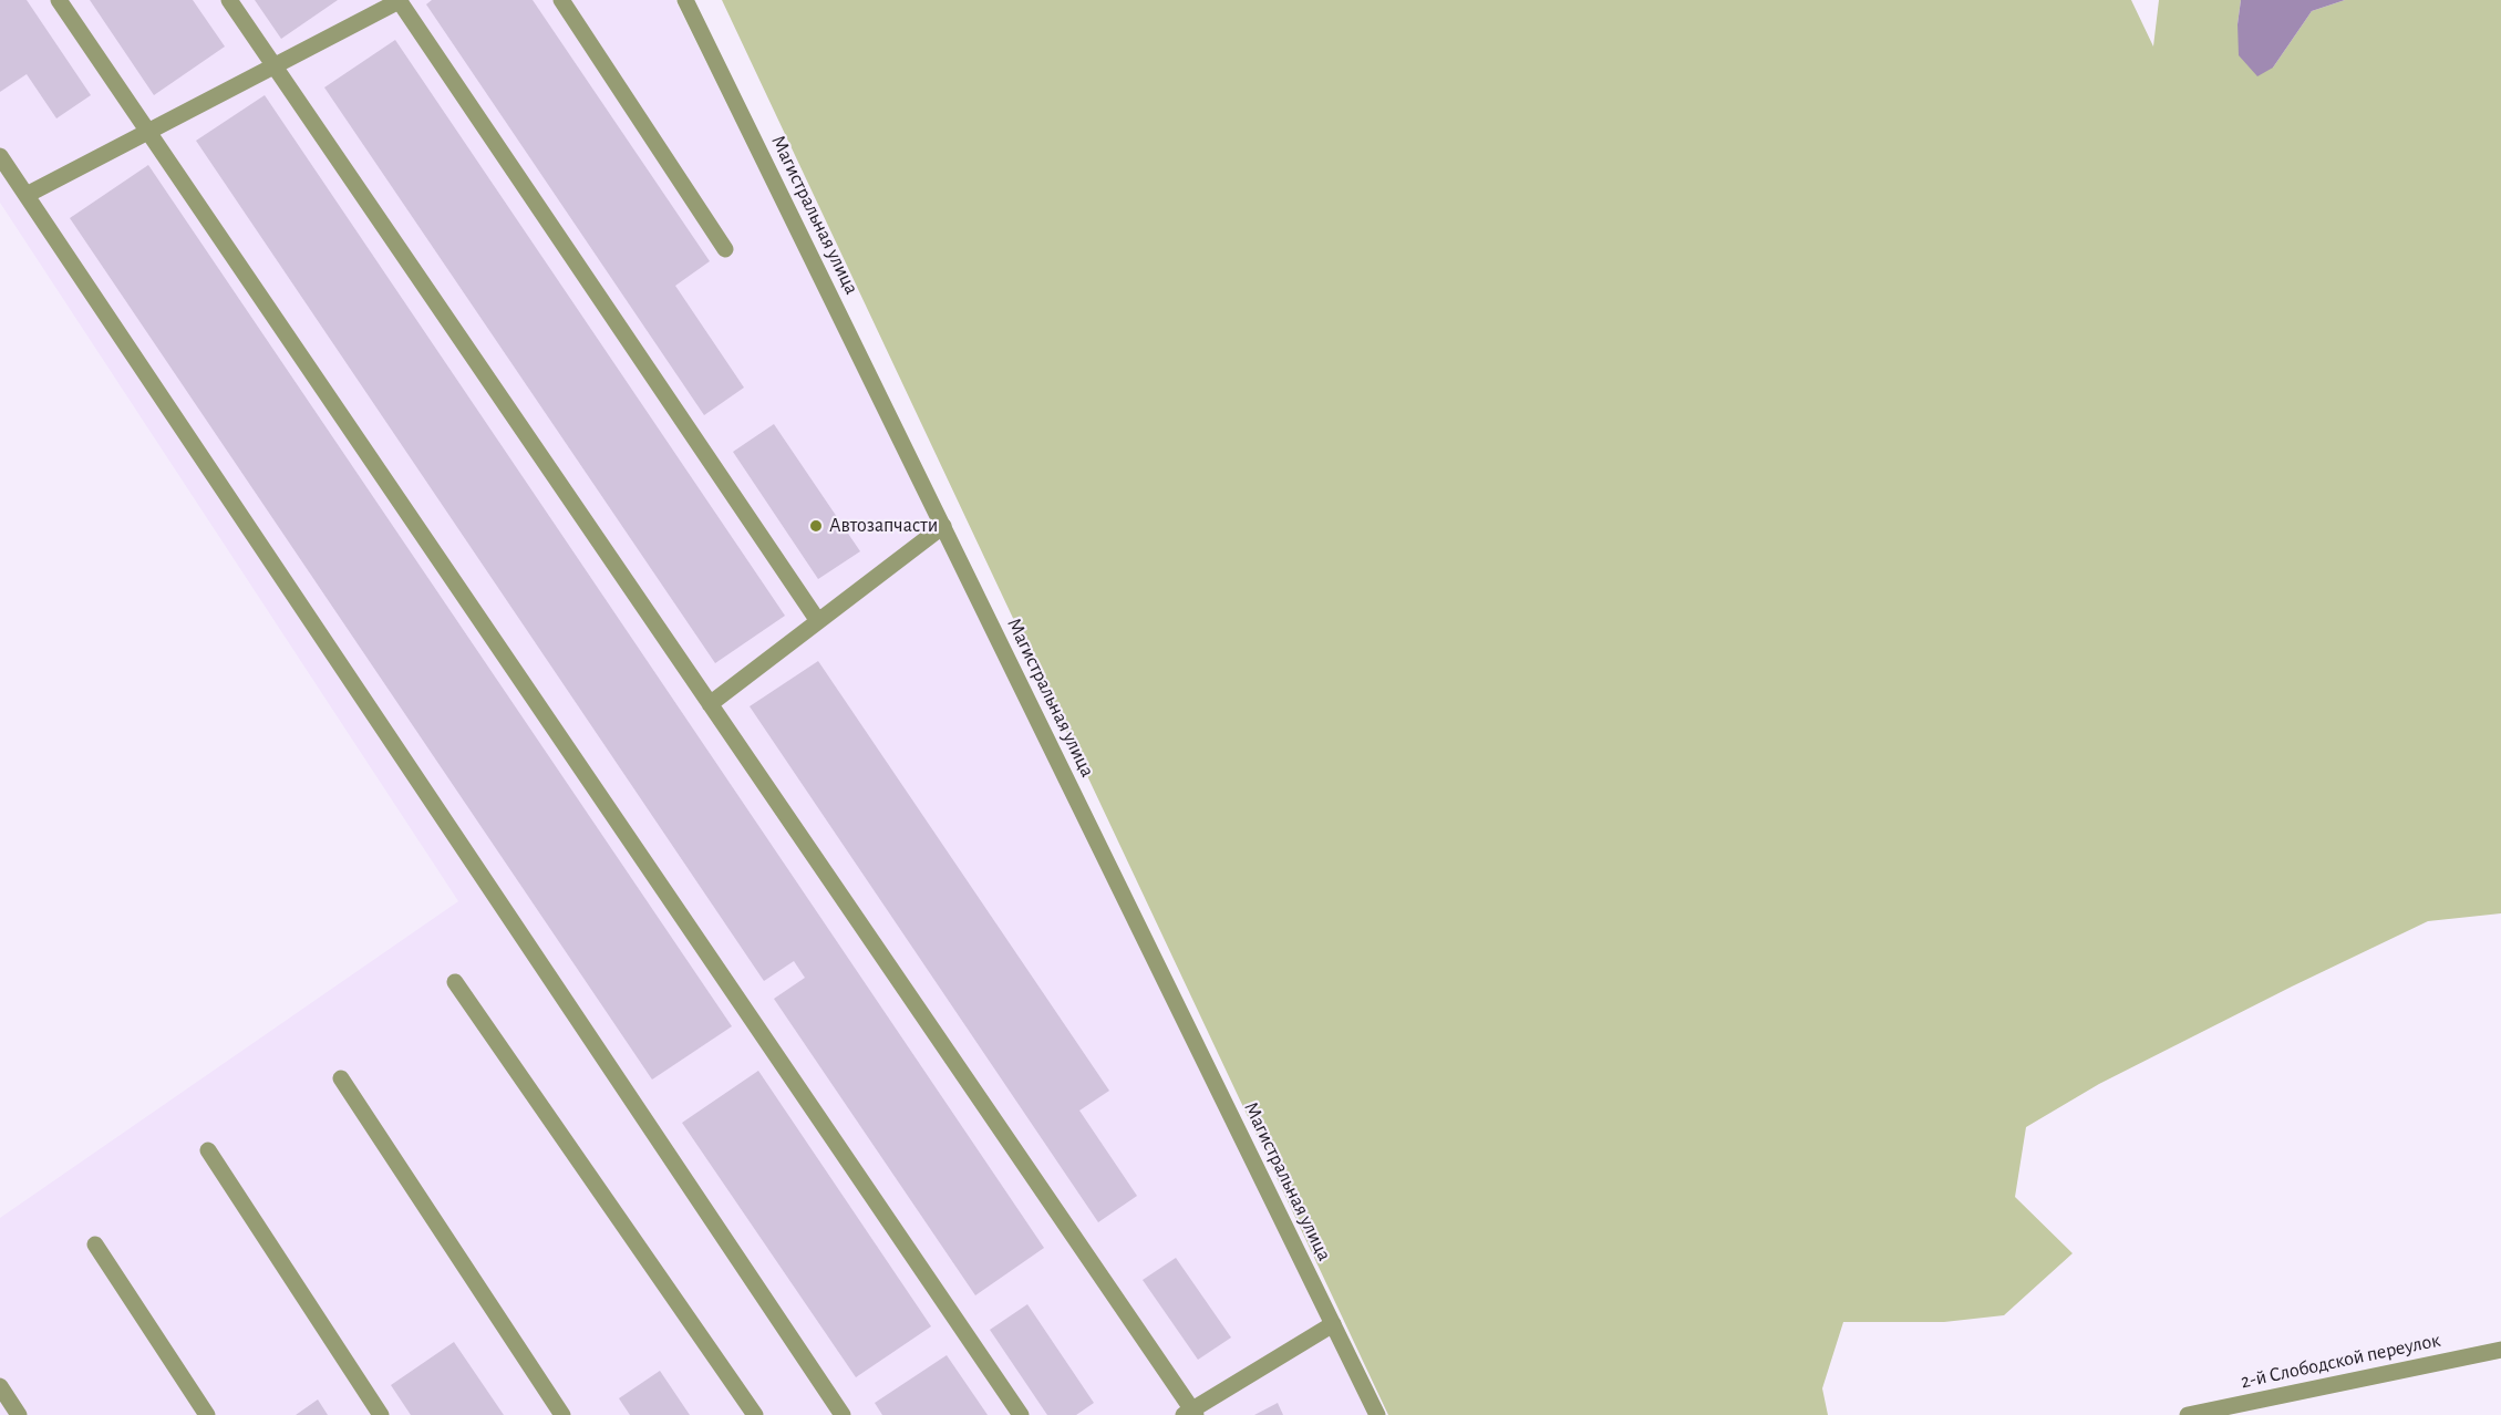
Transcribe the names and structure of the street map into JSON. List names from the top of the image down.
{
  "streets": {
    "street": ["Магистральная улица", "2-й Слободской переулок"]
  },
  "places": ["Автозапчасти"]
}
